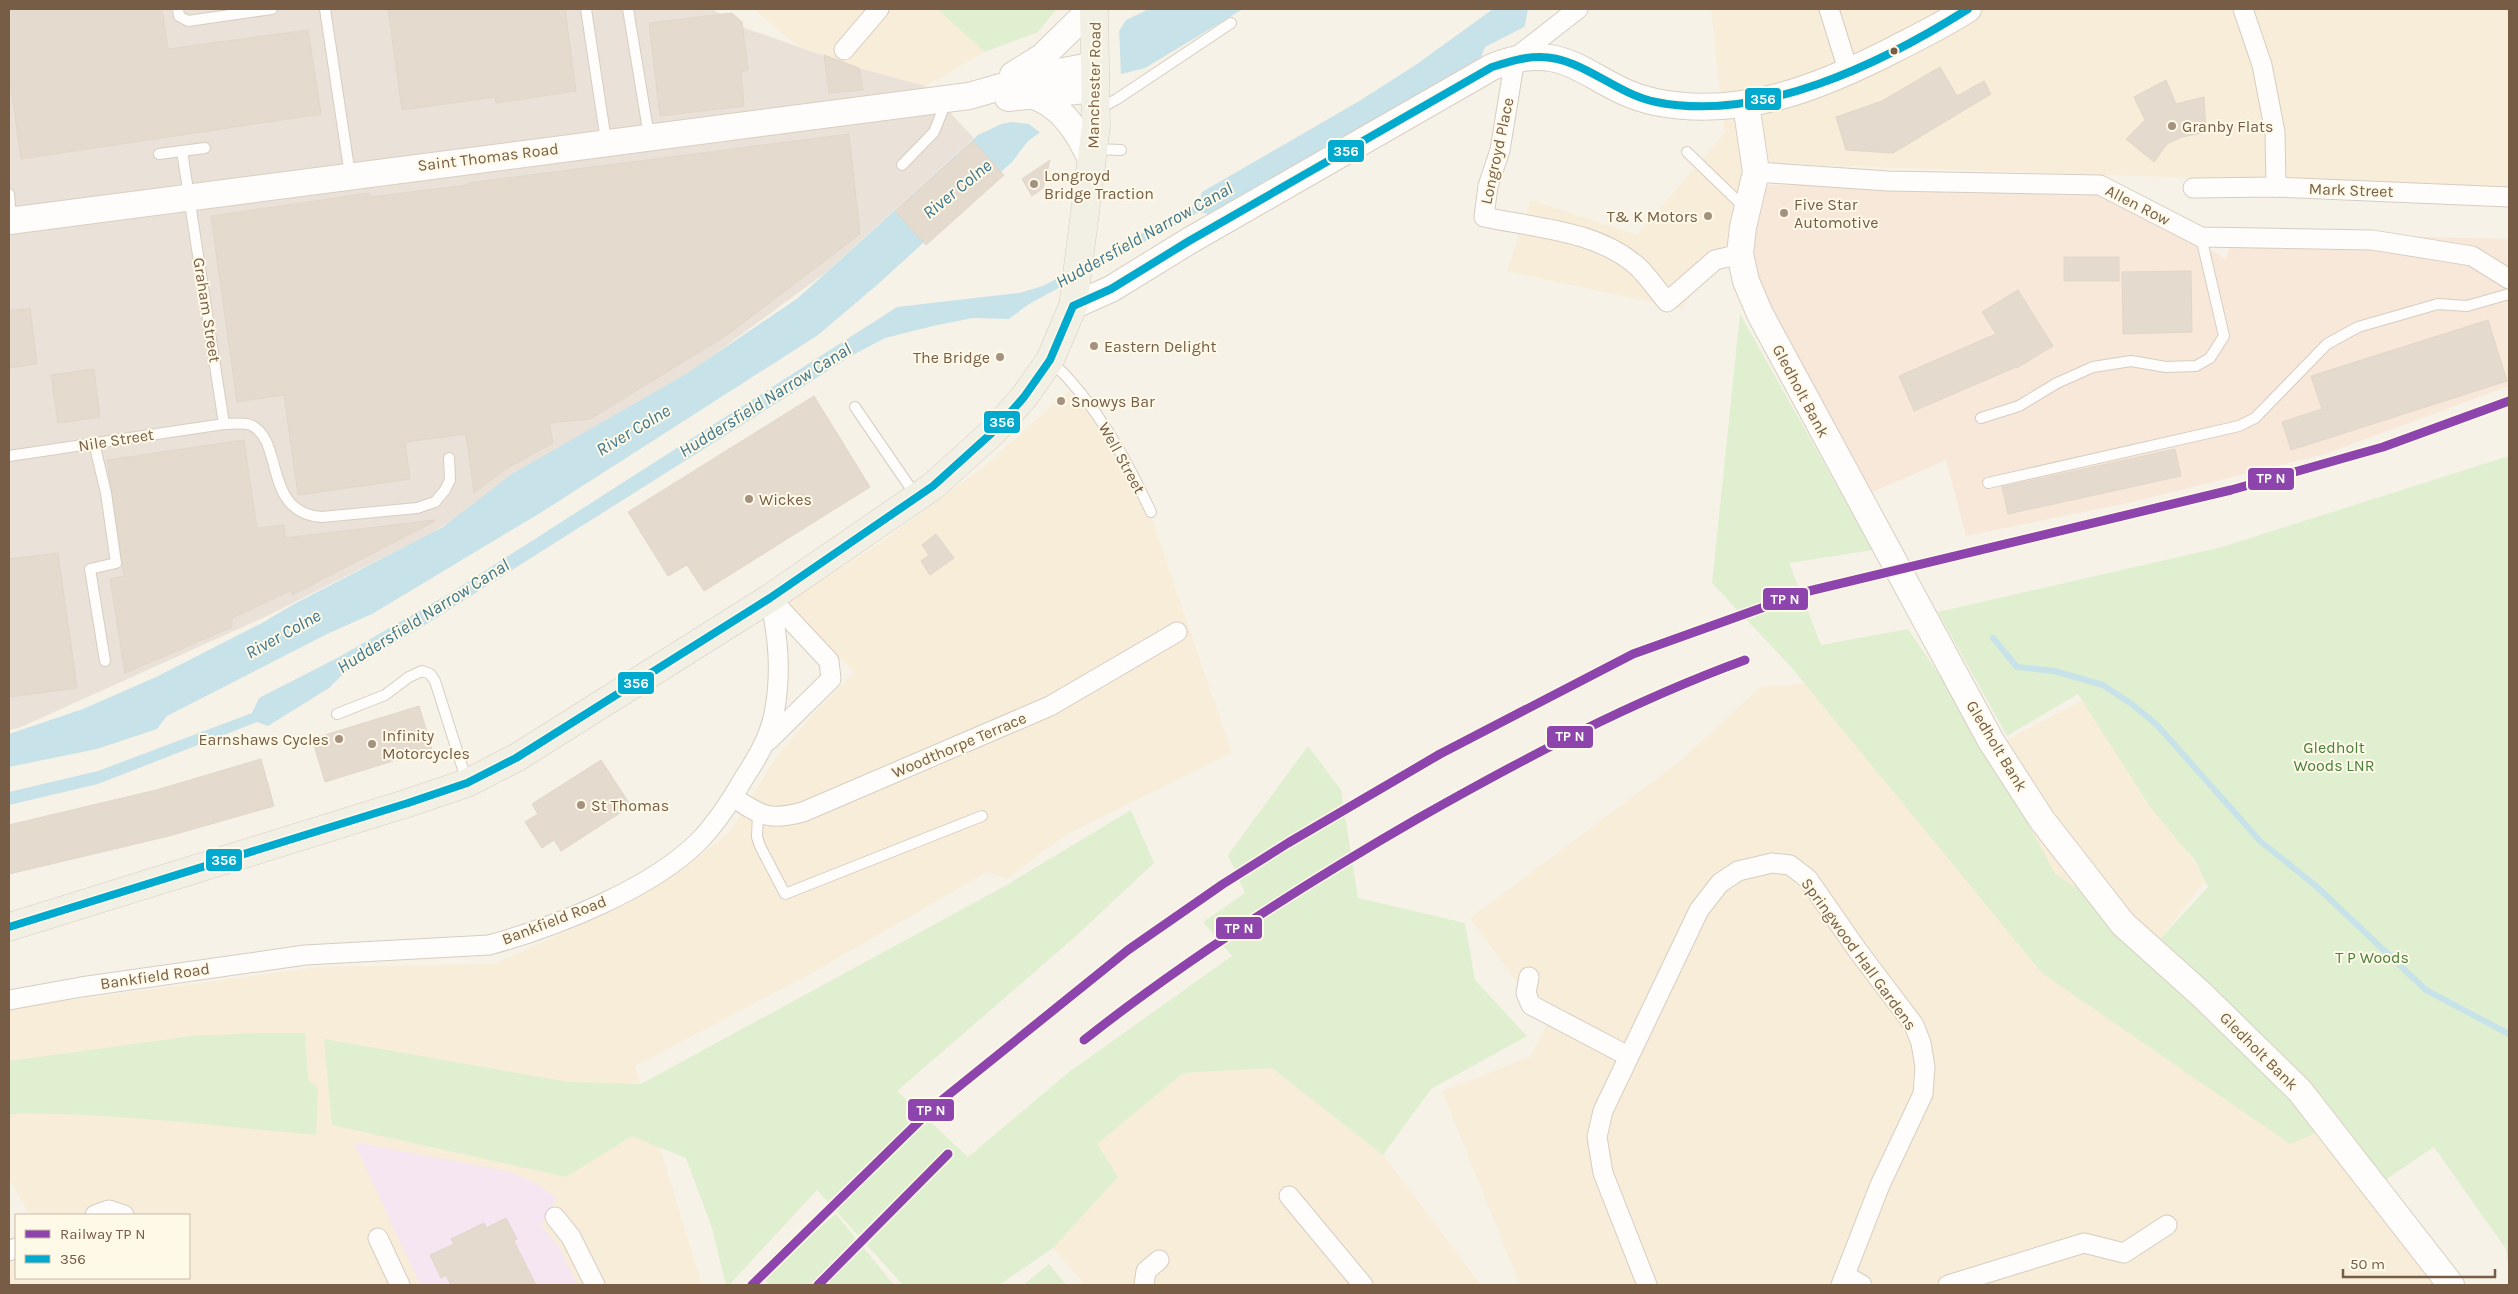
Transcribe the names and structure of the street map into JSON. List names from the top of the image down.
{
  "streets": {
    "main road": ["Manchester Road"],
    "street": [
      "Longroyd Place",
      "Saint Thomas Road",
      "Mark Street",
      "Allen Row",
      "Gledholt Bank",
      "Woodthorpe Terrace",
      "Bankfield Road",
      "Springwood Hall Gardens"
    ],
    "lane": ["Graham Street", "Nile Street", "Well Street"]
  },
  "crossings": [
    ["Manchester Road", "Saint Thomas Road"],
    ["Manchester Road", "Well Street"],
    ["Manchester Road", "Bankfield Road"],
    ["Longroyd Place", "Gledholt Bank"],
    ["Saint Thomas Road", "Graham Street"],
    ["Allen Row", "Gledholt Bank"],
    ["Graham Street", "Nile Street"],
    ["Woodthorpe Terrace", "Bankfield Road"]
  ],
  "water": ["River Colne", "Huddersfield Narrow Canal"],
  "parks": ["Gledholt Woods LNR", "T P Woods"],
  "places": [
    "Granby Flats",
    "Longroyd Bridge Traction",
    "Five Star Automotive",
    "T& K Motors",
    "Eastern Delight",
    "The Bridge",
    "Snowys Bar",
    "Wickes",
    "Earnshaws Cycles",
    "Infinity Motorcycles",
    "St Thomas"
  ],
  "lines": ["transit line 356"],
  "legend": ["Railway TP N", "356"],
  "scale_bar": "50 m"
}
